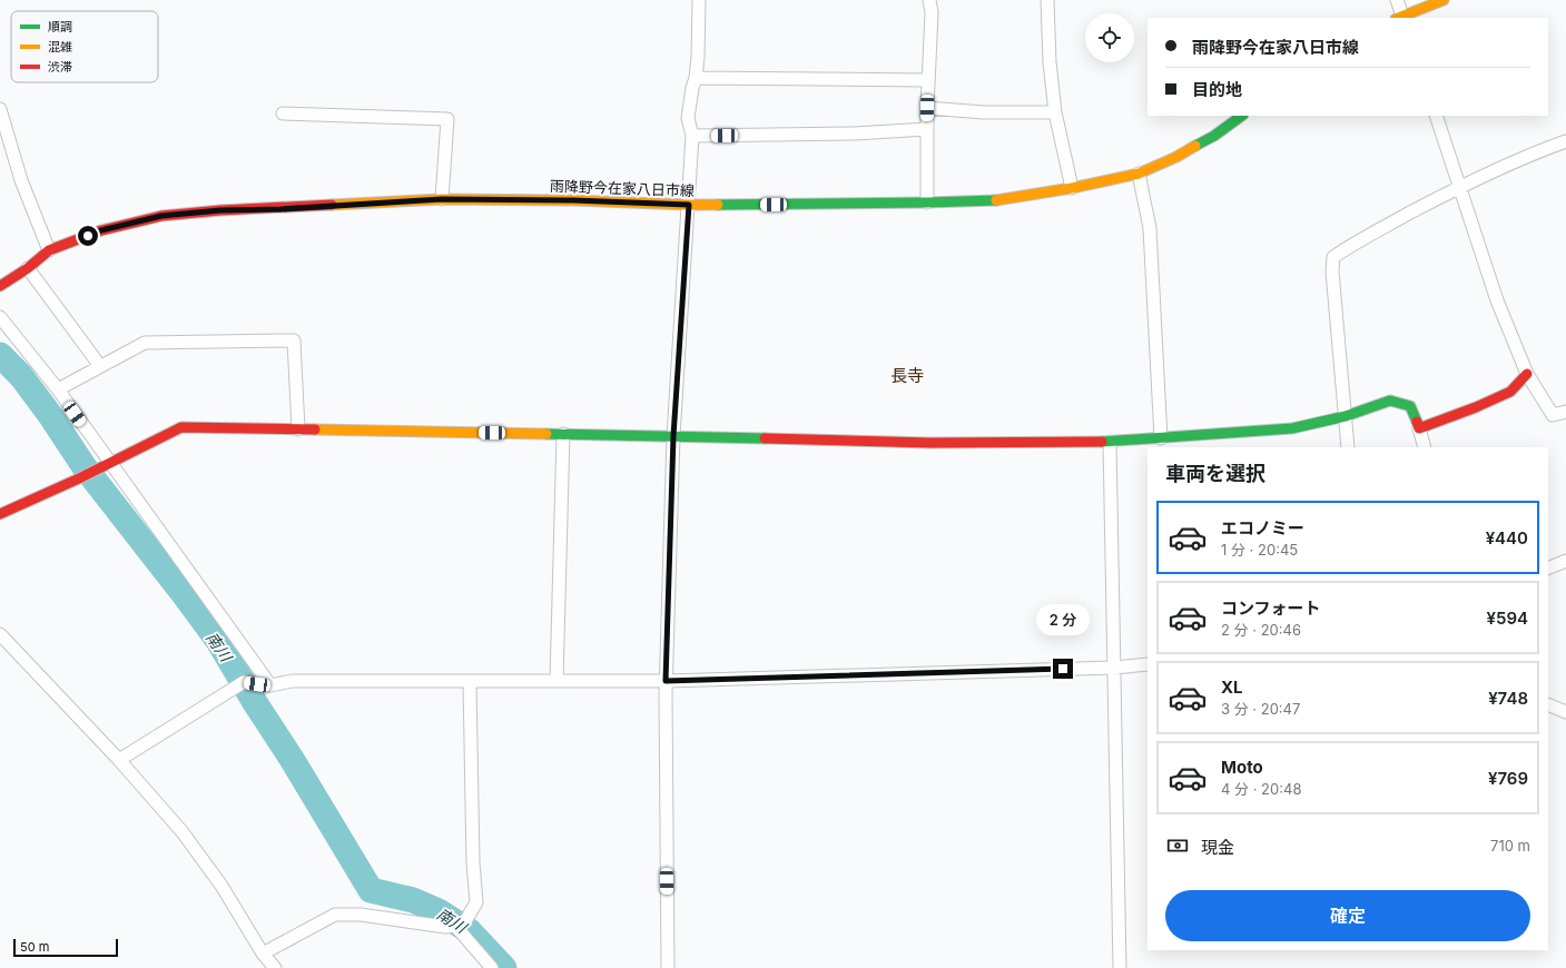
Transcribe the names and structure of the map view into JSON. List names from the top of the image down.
{
  "streets": {
    "street": ["雨降野今在家八日市線"]
  },
  "districts": ["長寺"],
  "water": ["南川"],
  "legend": ["順調", "混雑", "渋滞"],
  "scale_bar": "50 m",
  "page": {
    "banner": ["雨降野今在家八日市線", "目的地"],
    "heading": "車両を選択",
    "list": [
      {
        "name": "エコノミー",
        "note": "1 分 · 20:45",
        "value": "¥440"
      },
      {
        "name": "コンフォート",
        "note": "2 分 · 20:46",
        "value": "¥594"
      },
      {
        "name": "XL",
        "note": "3 分 · 20:47",
        "value": "¥748"
      },
      {
        "name": "Moto",
        "note": "4 分 · 20:48",
        "value": "¥769"
      }
    ],
    "bubble": "2 分",
    "pay": ["現金", "710 m"],
    "buttons": "確定",
    "scale": "50 m"
  }
}
